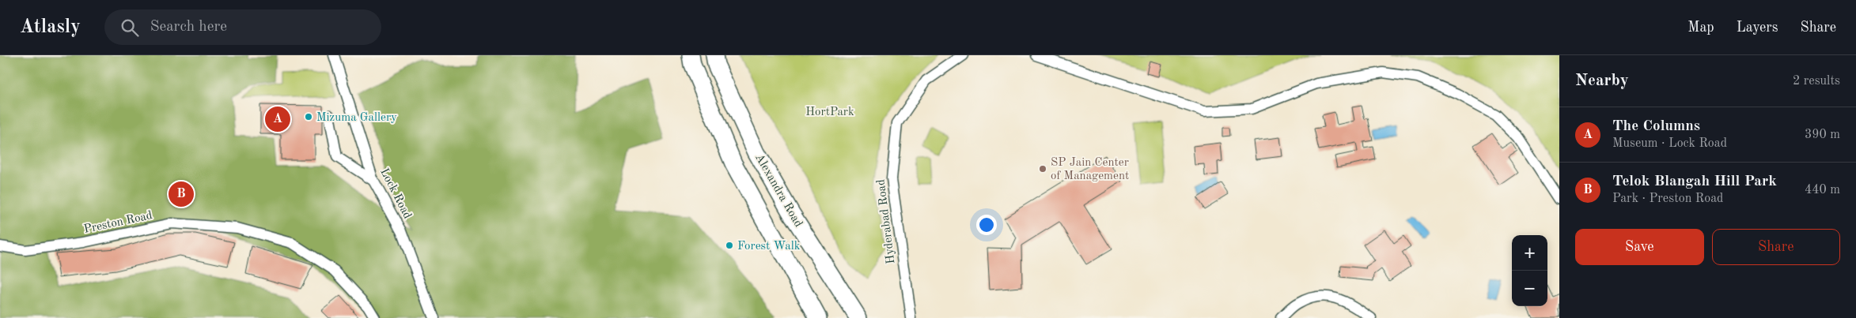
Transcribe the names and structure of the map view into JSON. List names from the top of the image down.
{
  "streets": {
    "main road": ["Alexandra Road"],
    "street": ["Lock Road", "Preston Road", "Hyderabad Road"]
  },
  "parks": ["HortPark"],
  "places": ["Mizuma Gallery", "SP Jain Center of Management", "Forest Walk"],
  "page": {
    "header": "Atlasly",
    "search": "Search here",
    "nav": ["Map", "Layers", "Share"],
    "heading": ["Nearby", "2 results"],
    "pins": ["A", "B"],
    "list": [
      {
        "mark": "A",
        "name": "The Columns",
        "note": "Museum · Lock Road",
        "value": "390 m"
      },
      {
        "mark": "B",
        "name": "Telok Blangah Hill Park",
        "note": "Park · Preston Road",
        "value": "440 m"
      }
    ],
    "buttons": ["Save", "Share"],
    "map_buttons": ["+", "−"]
  }
}
